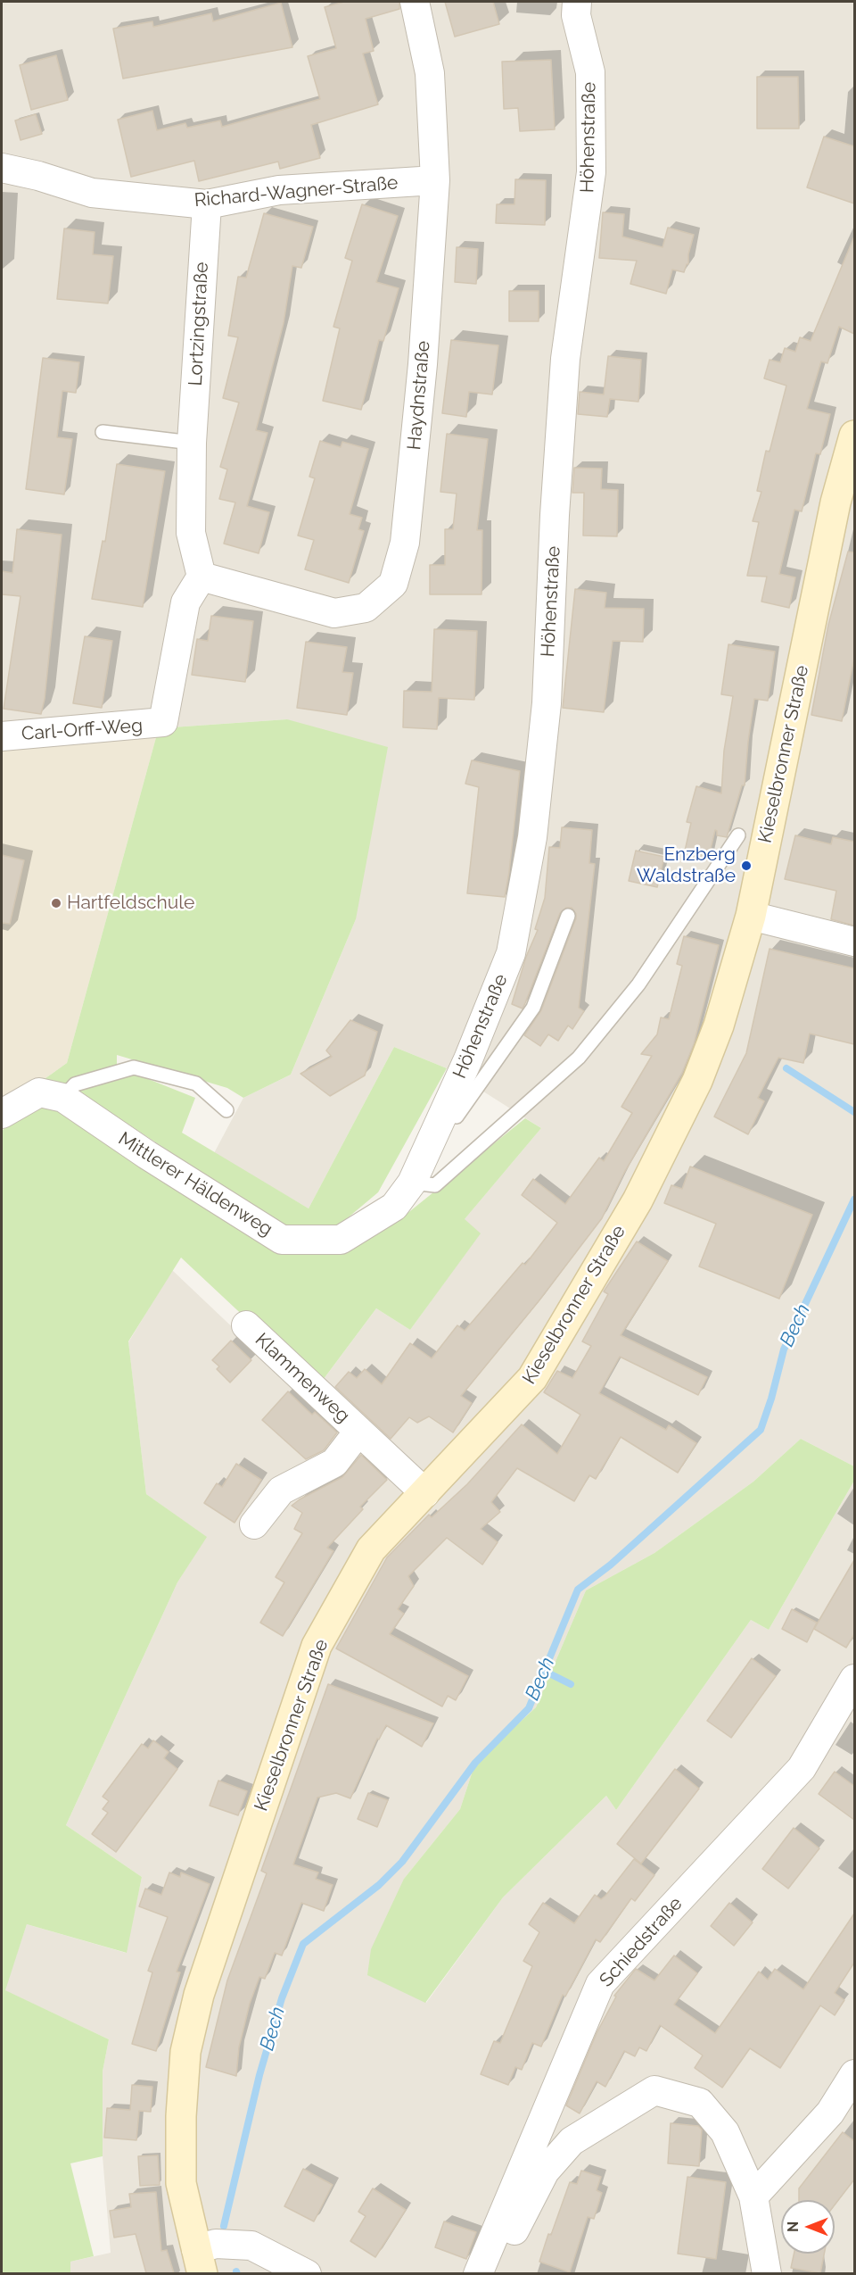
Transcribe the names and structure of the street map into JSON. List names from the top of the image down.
{
  "streets": {
    "main road": ["Kieselbronner Straße"],
    "street": [
      "Höhenstraße",
      "Richard-Wagner-Straße",
      "Lortzingstraße",
      "Haydnstraße",
      "Carl-Orff-Weg",
      "Mittlerer Häldenweg",
      "Klammenweg",
      "Schiedstraße"
    ]
  },
  "crossings": [
    ["Höhenstraße", "Mittlerer Häldenweg"],
    ["Richard-Wagner-Straße", "Lortzingstraße"],
    ["Richard-Wagner-Straße", "Haydnstraße"],
    ["Lortzingstraße", "Haydnstraße"],
    ["Lortzingstraße", "Carl-Orff-Weg"],
    ["Haydnstraße", "Carl-Orff-Weg"],
    ["Kieselbronner Straße", "Klammenweg"]
  ],
  "water": ["Bech"],
  "places": ["Enzberg Waldstraße", "Hartfeldschule"],
  "north": "left"
}
